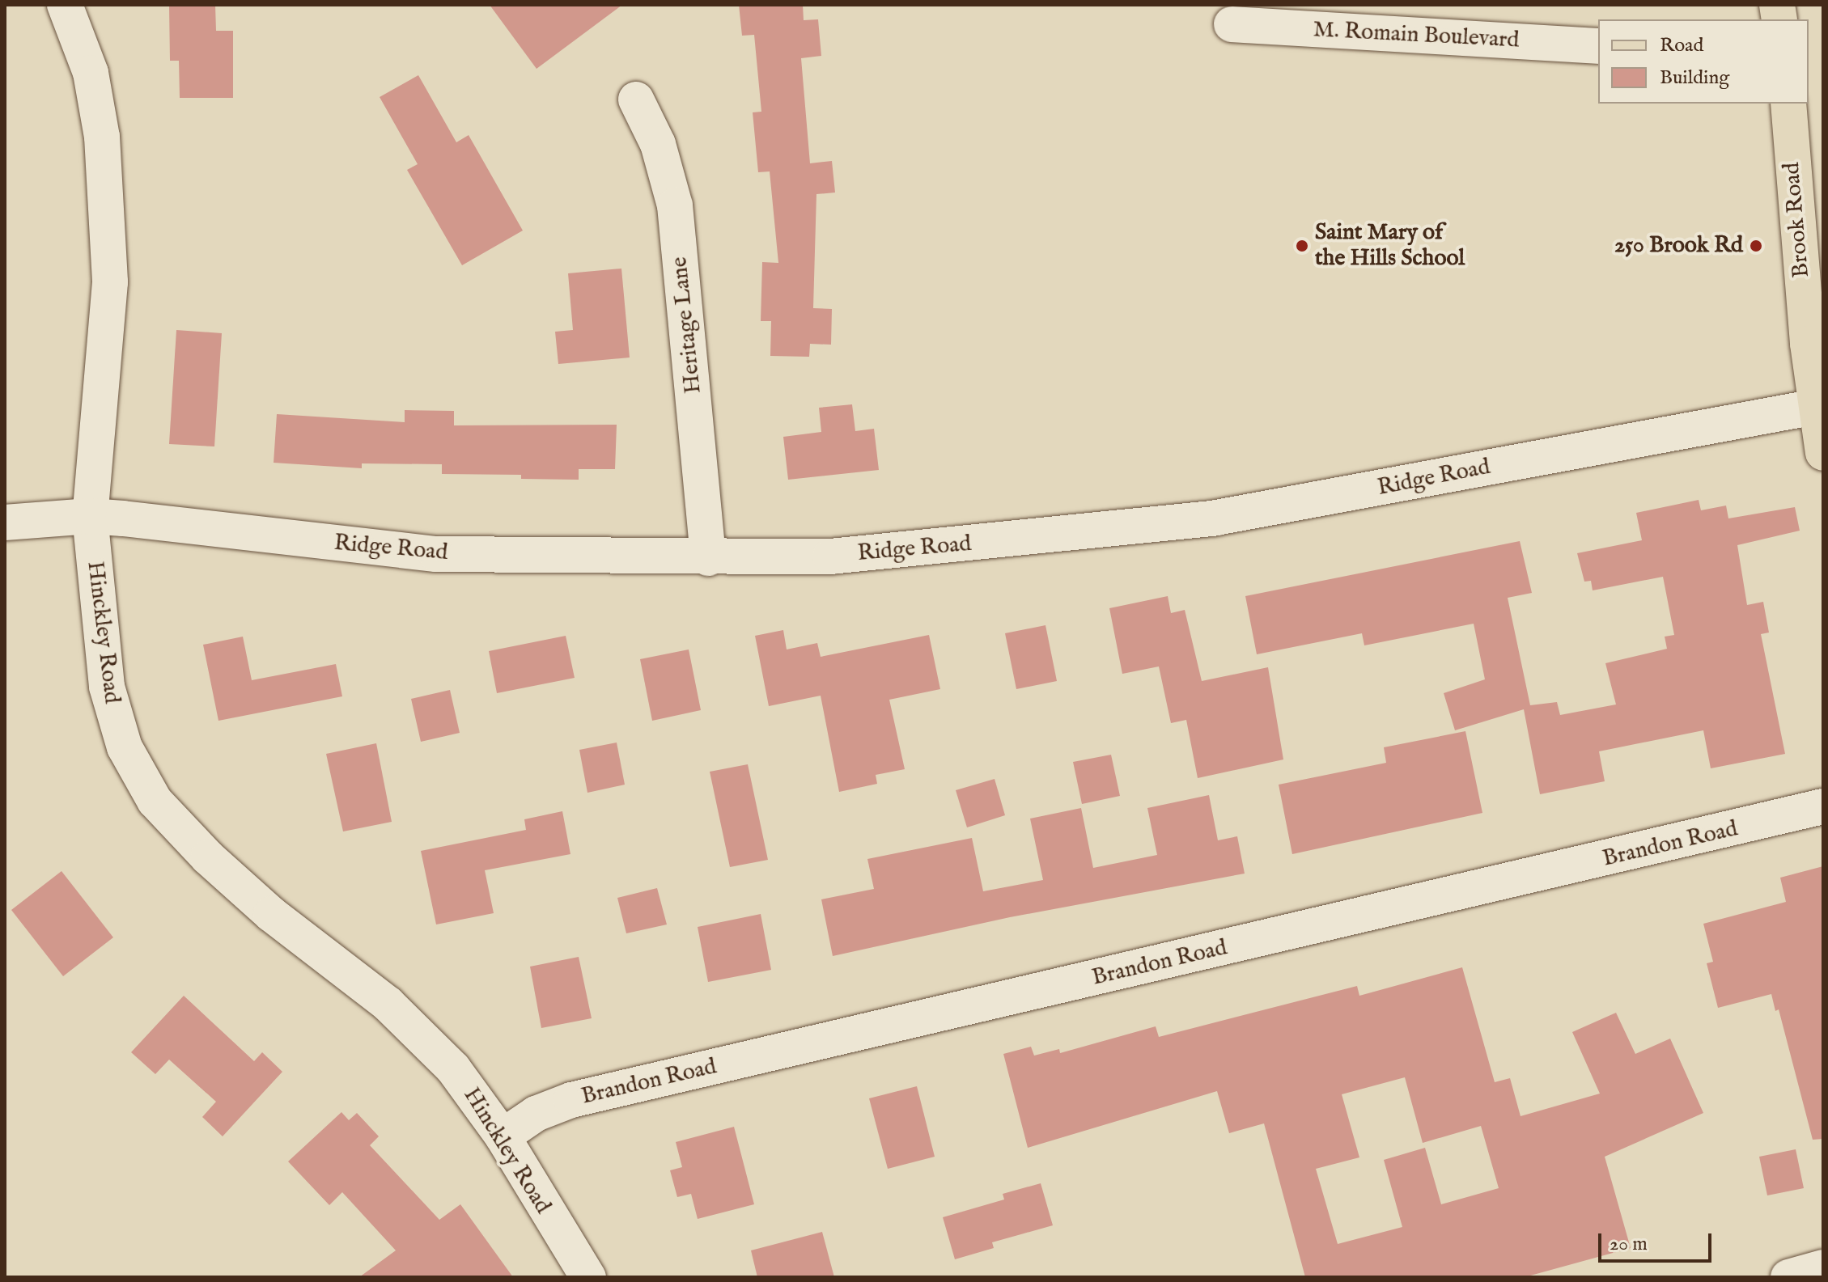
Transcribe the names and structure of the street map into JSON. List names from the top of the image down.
{
  "streets": {
    "main road": ["Brook Road"],
    "street": [
      "M. Romain Boulevard",
      "Heritage Lane",
      "Ridge Road",
      "Hinckley Road",
      "Brandon Road"
    ]
  },
  "crossings": [
    ["Brook Road", "Ridge Road"],
    ["Heritage Lane", "Ridge Road"],
    ["Ridge Road", "Hinckley Road"],
    ["Hinckley Road", "Brandon Road"]
  ],
  "places": ["Saint Mary of the Hills School", "250 Brook Rd"],
  "legend": ["Road", "Building"],
  "scale_bar": "20 m"
}
